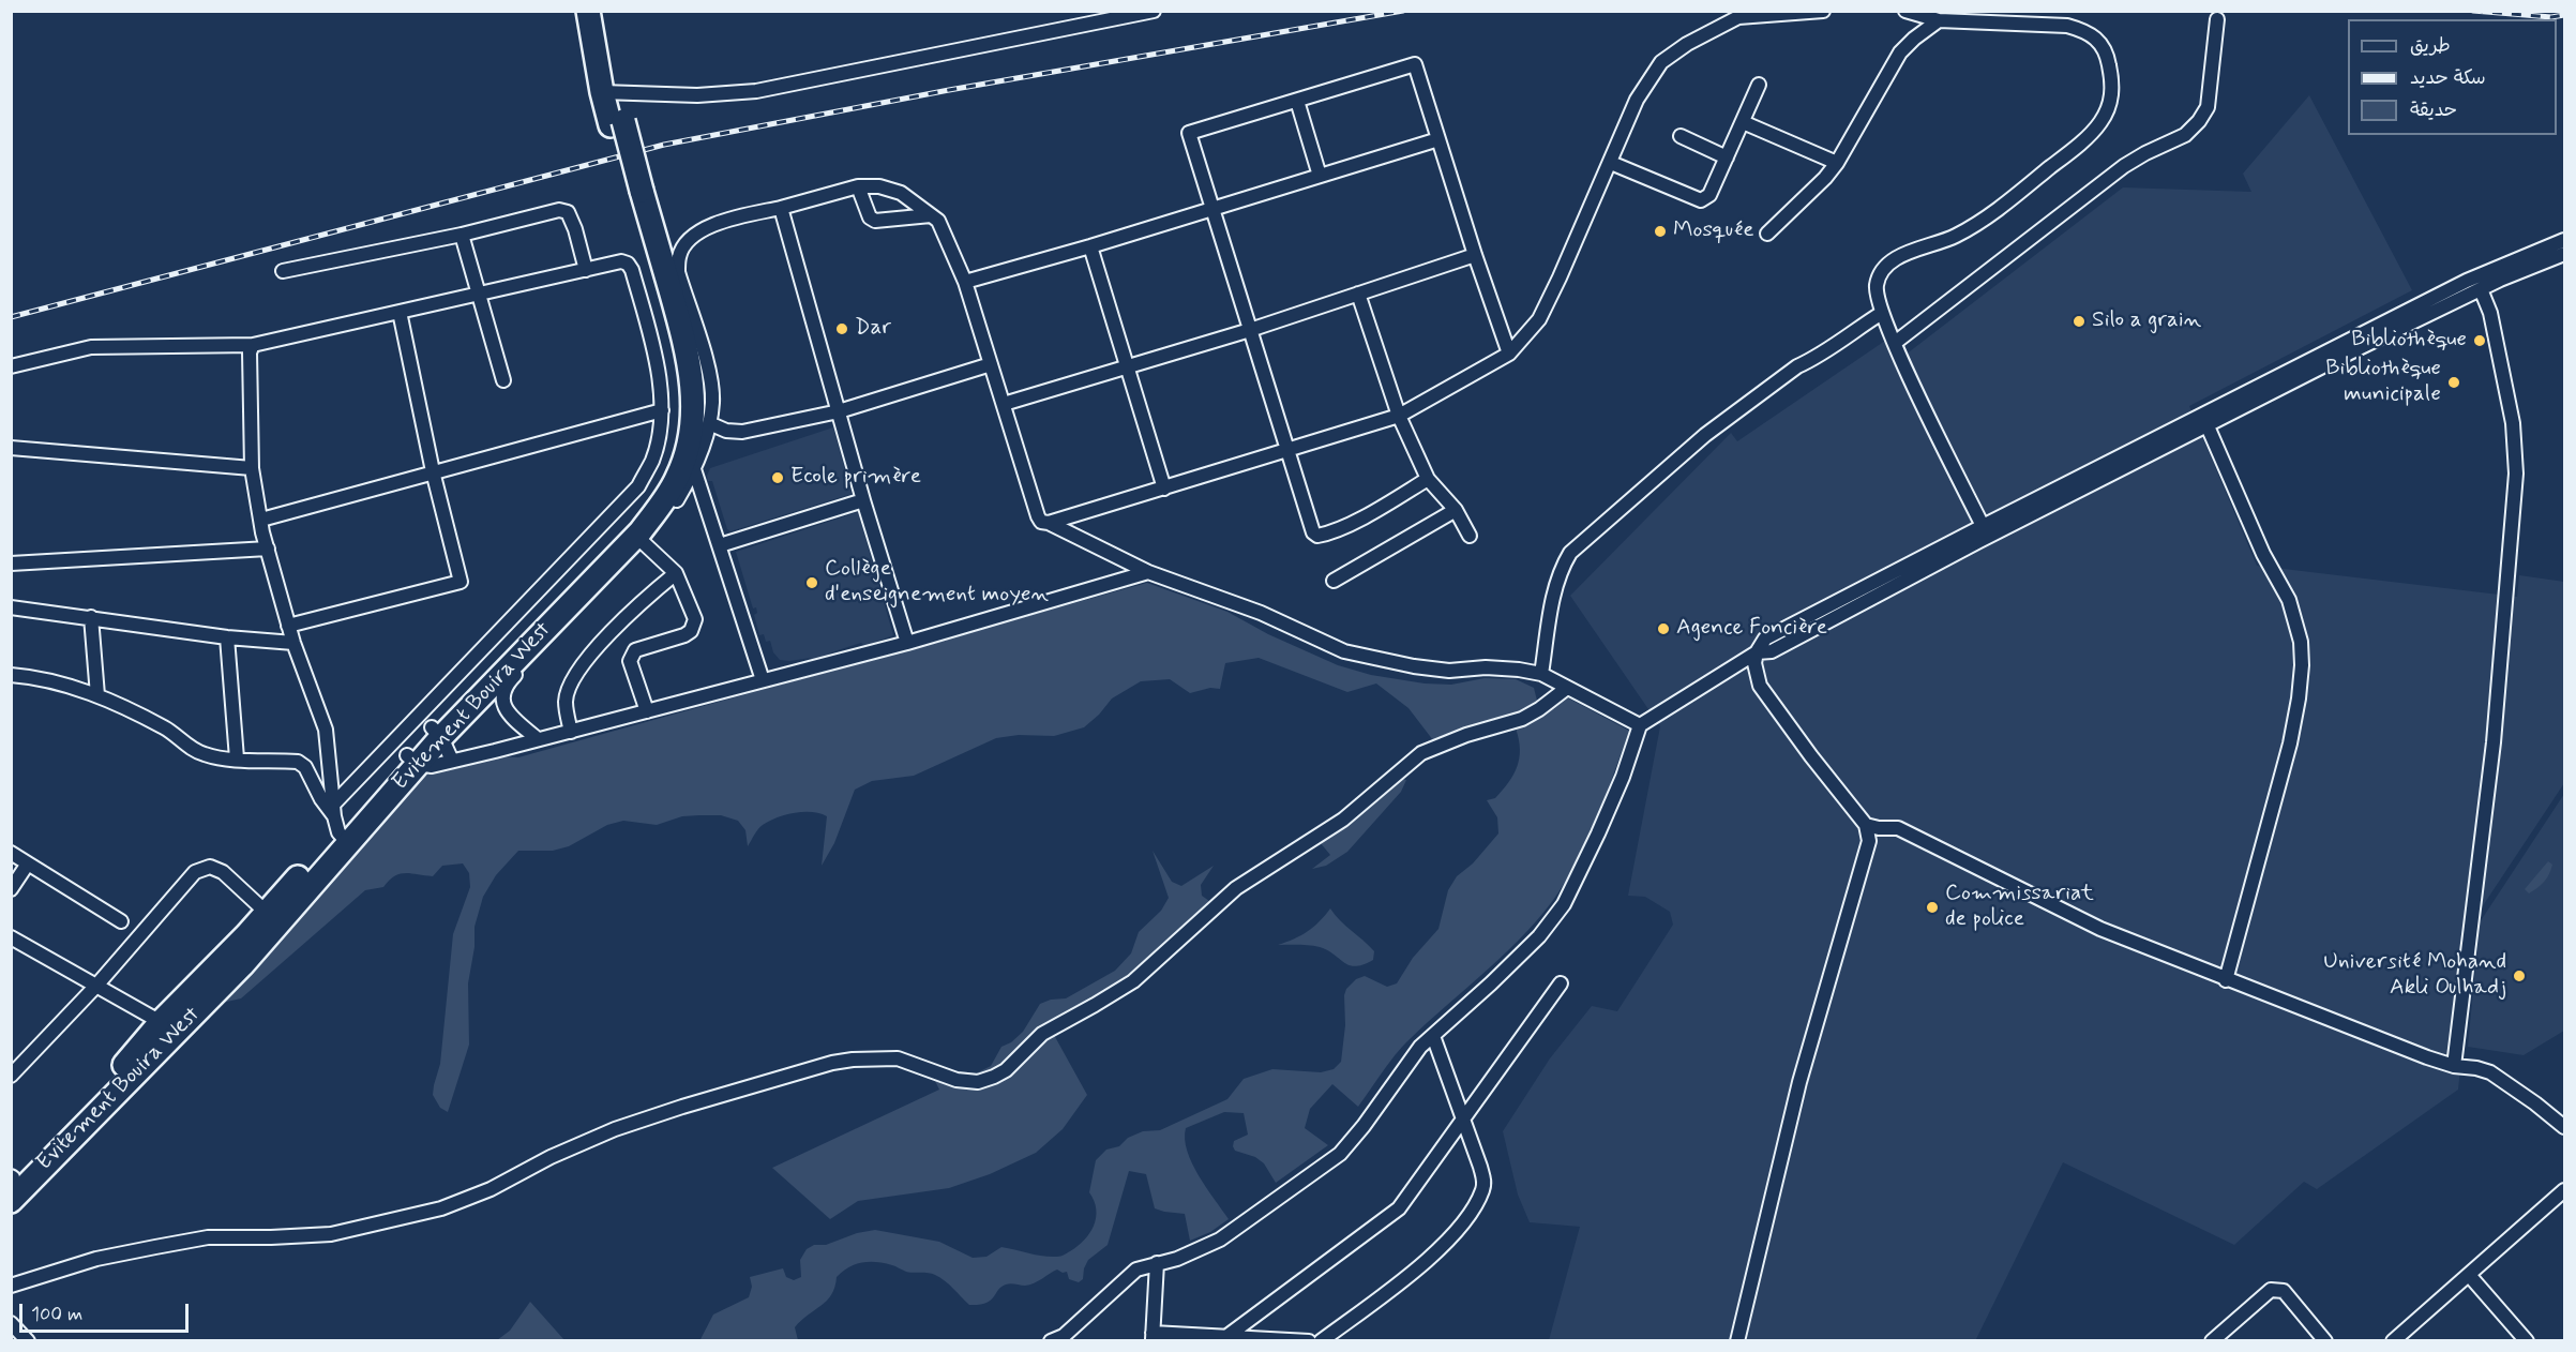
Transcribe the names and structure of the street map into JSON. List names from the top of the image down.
{
  "streets": {
    "highway": ["Evitement Bouira West"]
  },
  "places": [
    "Mosquée",
    "Silo a grain",
    "Dar",
    "Bibliothèque",
    "Bibliothèque municipale",
    "Ecole primère",
    "Collège d'enseignement moyen",
    "Agence Foncière",
    "Commissariat de police",
    "Université Mohand Akli Oulhadj"
  ],
  "legend": ["طريق", "سكة حديد", "حديقة"],
  "scale_bar": "100 m"
}
